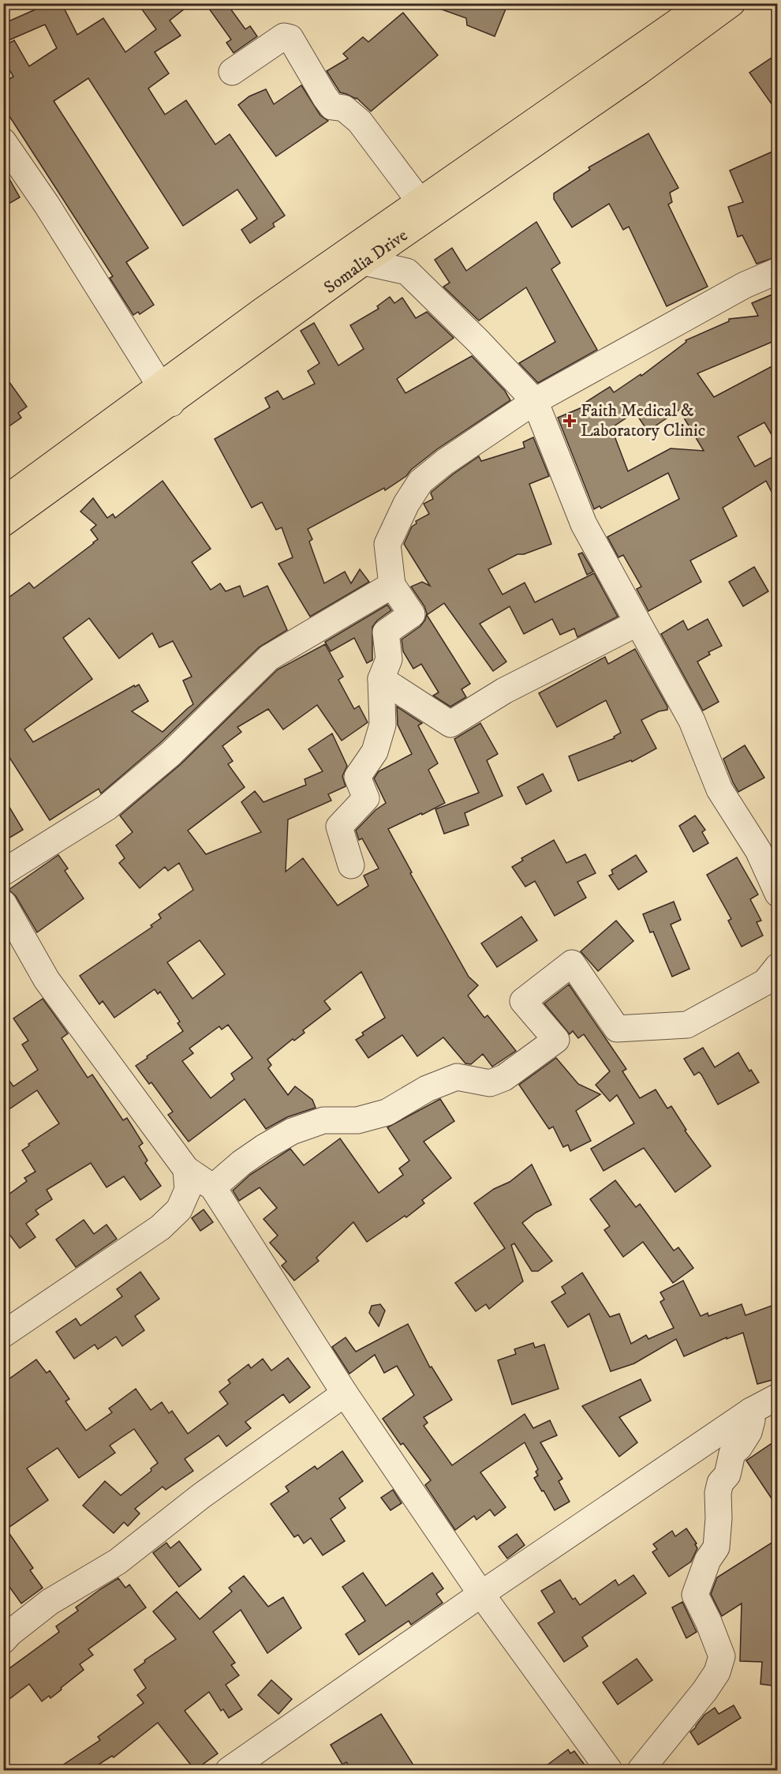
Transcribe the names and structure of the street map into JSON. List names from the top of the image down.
{
  "streets": {
    "main road": ["Somalia Drive"]
  },
  "places": {
    "health": ["Faith Medical & Laboratory Clinic"]
  }
}
